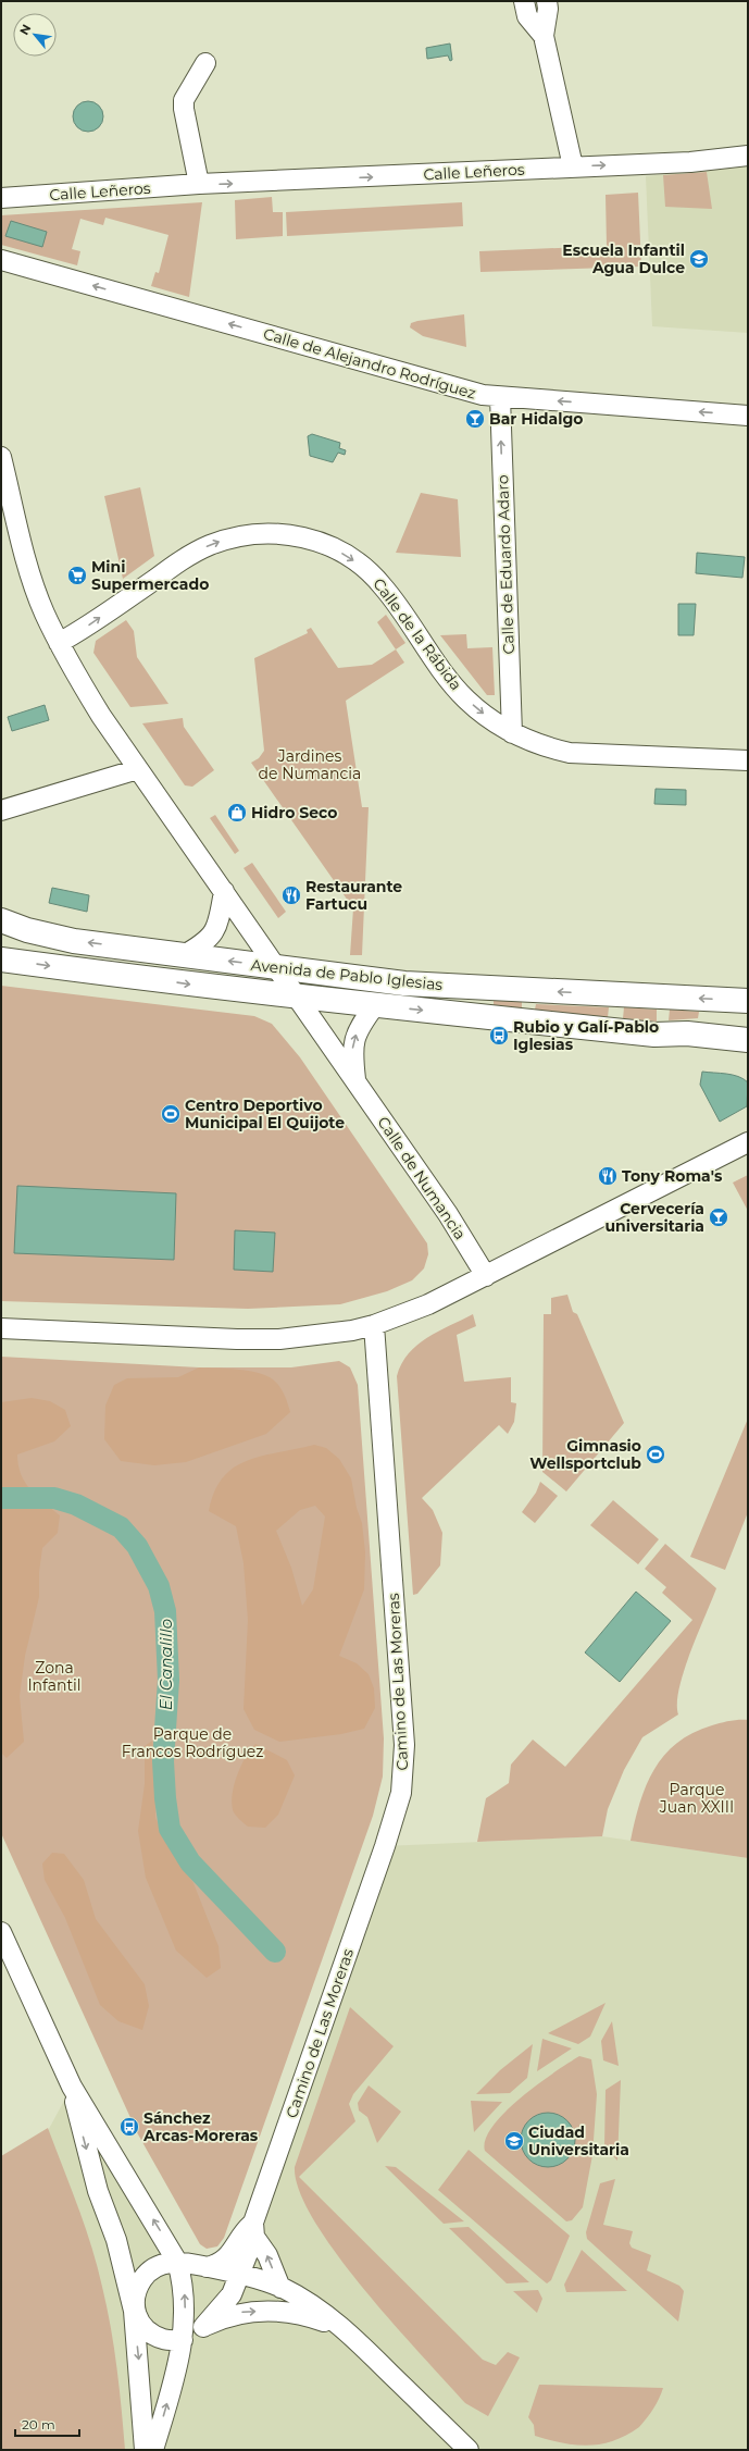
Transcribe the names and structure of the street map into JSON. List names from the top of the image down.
{
  "streets": {
    "street": [
      "Calle Leñeros",
      "Calle de Alejandro Rodríguez",
      "Calle de Eduardo Adaro",
      "Calle de la Rábida",
      "Avenida de Pablo Iglesias",
      "Calle de Numancia",
      "Camino de Las Moreras"
    ]
  },
  "crossings": [
    ["Calle de Alejandro Rodríguez", "Calle de Eduardo Adaro"],
    ["Calle de Eduardo Adaro", "Calle de la Rábida"],
    ["Calle de la Rábida", "Calle de Numancia"],
    ["Avenida de Pablo Iglesias", "Calle de Numancia"]
  ],
  "one_way": [
    "Calle Leñeros",
    "Calle de Alejandro Rodríguez",
    "Calle de Eduardo Adaro",
    "Calle de la Rábida"
  ],
  "water": ["El Canalillo"],
  "parks": [
    "Jardines de Numancia",
    "Zona Infantil",
    "Parque de Francos Rodríguez",
    "Parque Juan XXIII"
  ],
  "places": {
    "school or university": ["Escuela Infantil Agua Dulce", "Ciudad Universitaria"],
    "bar": ["Bar Hidalgo", "Cervecería universitaria"],
    "supermarket": ["Mini Supermercado"],
    "shop": ["Hidro Seco"],
    "restaurant": ["Restaurante Fartucu", "Tony Roma's"],
    "bus stop": ["Rubio y Galí-Pablo Iglesias", "Sánchez Arcas-Moreras"],
    "sports": ["Centro Deportivo Municipal El Quijote", "Gimnasio Wellsportclub"]
  },
  "scale_bar": "20 m",
  "north": "top left"
}
